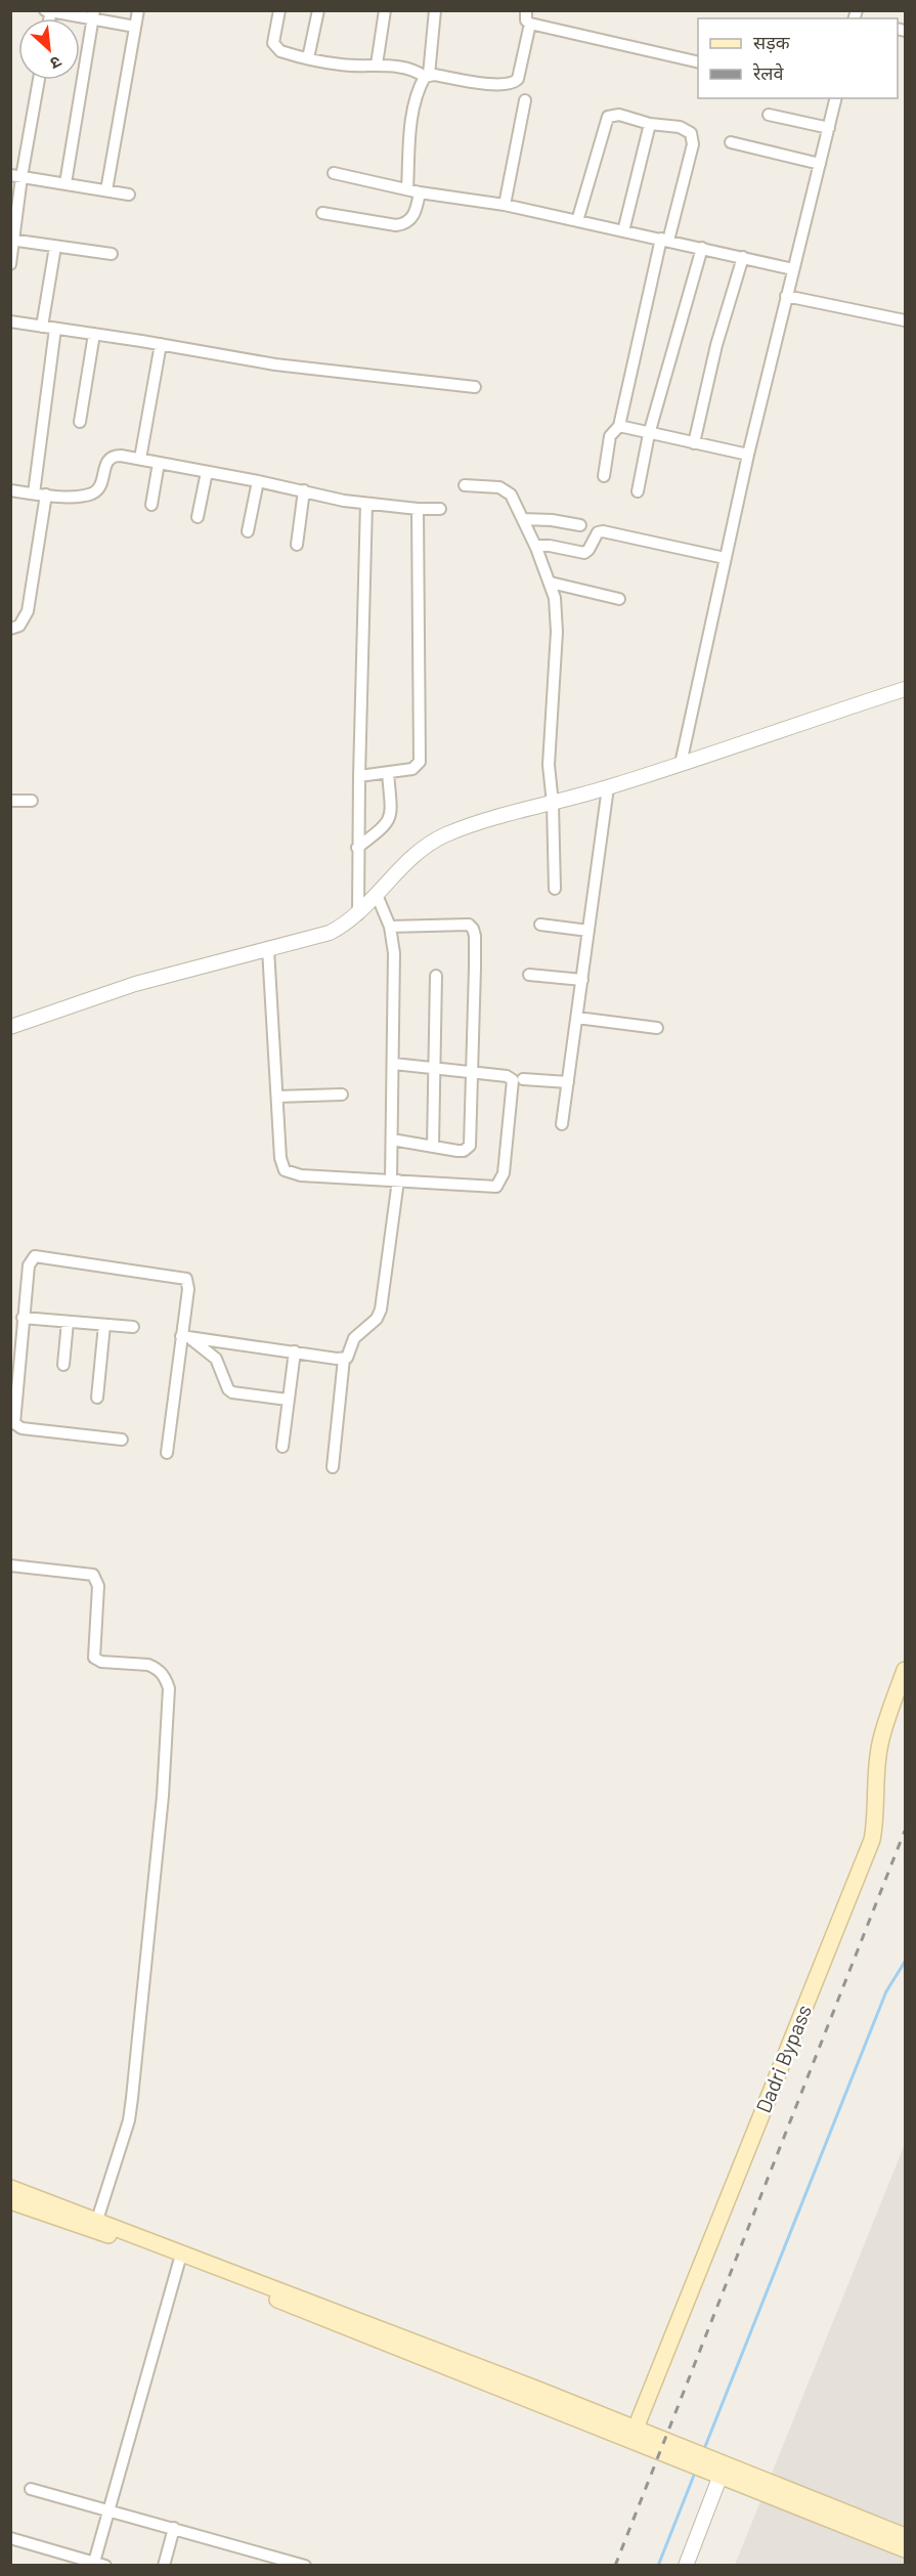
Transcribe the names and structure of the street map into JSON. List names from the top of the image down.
{
  "streets": {
    "main road": ["Dadri Bypass"]
  },
  "legend": ["सड़क", "रेलवे"],
  "north": "bottom right"
}
